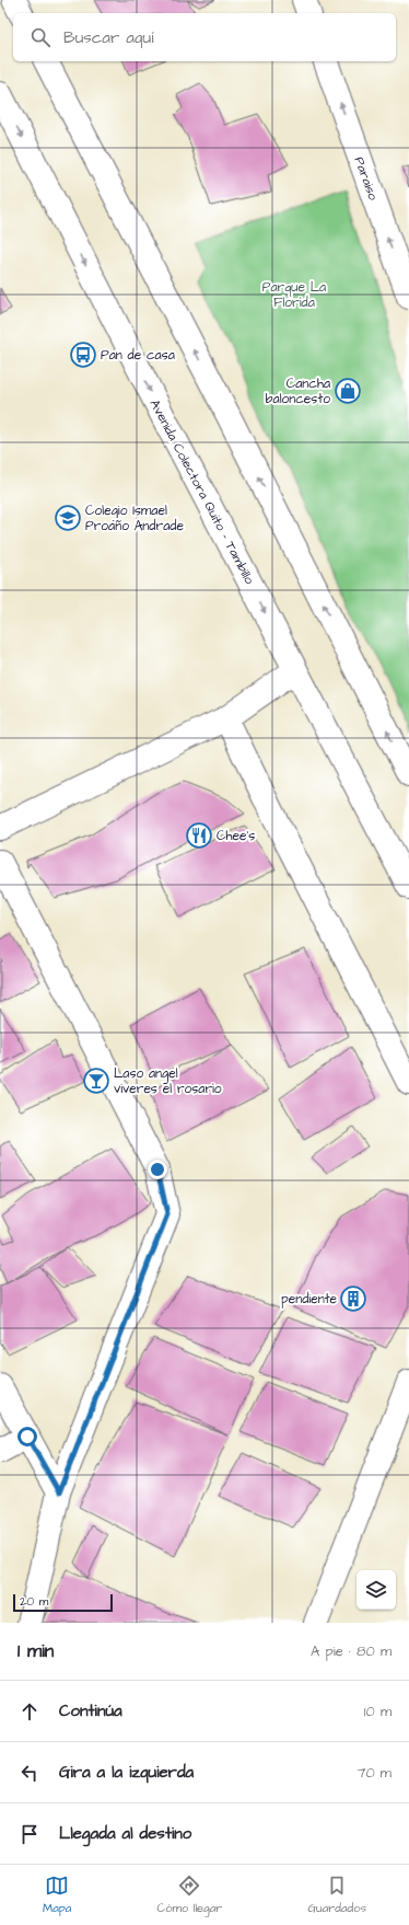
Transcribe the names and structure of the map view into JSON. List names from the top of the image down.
{
  "streets": {
    "main road": ["Paraiso", "Avenida Colectora Quito - Tambillo"]
  },
  "one_way": ["Paraiso"],
  "parks": ["Parque La Florida"],
  "places": {
    "bus stop": ["Pan de casa"],
    "shop": ["Cancha baloncesto"],
    "school or university": ["Colegio Ismael Proaño Andrade"],
    "restaurant": ["Chee's"],
    "bar": ["Laso angel viveres el rosario"],
    "building": ["pendiente"]
  },
  "scale_bar": "20 m",
  "page": {
    "search": "Buscar aquí",
    "scale": "20 m",
    "heading": ["1 min", "A pie · 80 m"],
    "list": [
      ["Continúa", "10 m"],
      ["Gira a la izquierda", "70 m"],
      "Llegada al destino"
    ],
    "nav": ["Mapa", "Cómo llegar", "Guardados"]
  }
}
